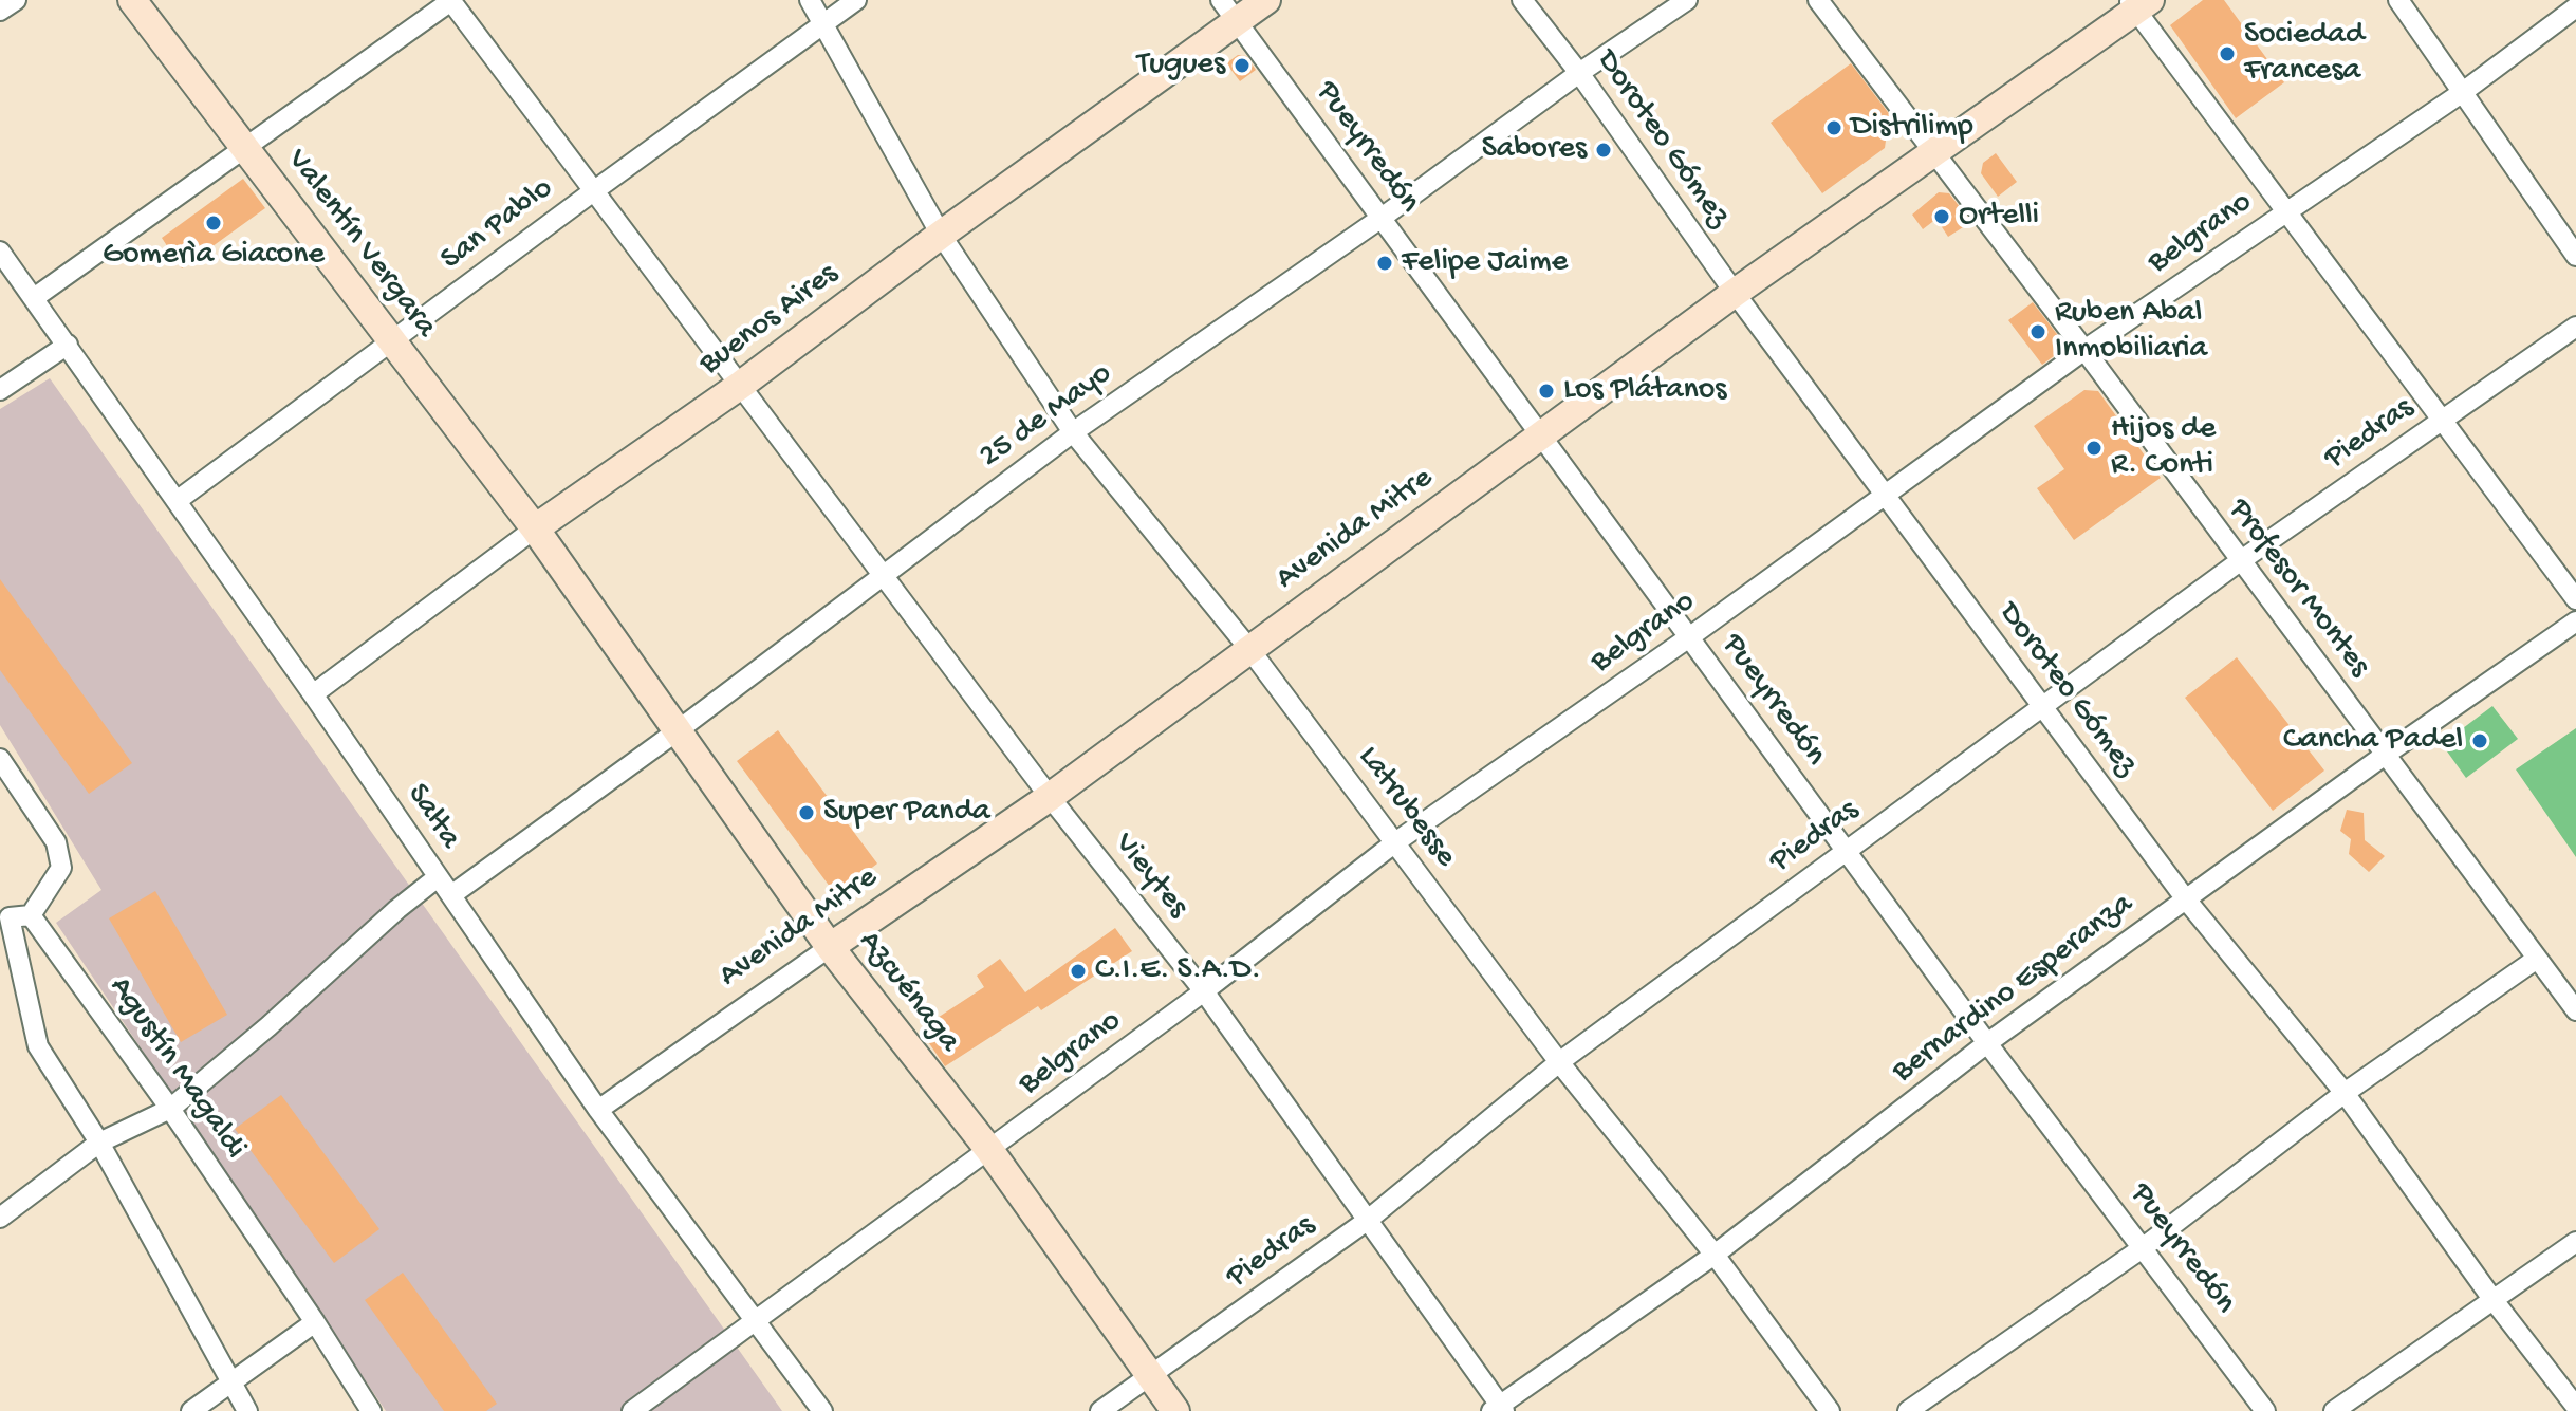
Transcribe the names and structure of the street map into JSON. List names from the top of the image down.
{
  "streets": {
    "street": [
      "Doroteo Gómez",
      "Pueyrredón",
      "San Pablo",
      "Belgrano",
      "Valentín Vergara",
      "Buenos Aires",
      "25 de Mayo",
      "Piedras",
      "Avenida Mitre",
      "Profesor Montes",
      "Latrubesse",
      "Salta",
      "Vieytes",
      "Bernardino Esperanza",
      "Azcuénaga",
      "Agustín Magaldi"
    ]
  },
  "crossings": [
    ["Doroteo Gómez", "Belgrano"],
    ["Doroteo Gómez", "25 de Mayo"],
    ["Doroteo Gómez", "Piedras"],
    ["Doroteo Gómez", "Avenida Mitre"],
    ["Doroteo Gómez", "Bernardino Esperanza"],
    ["Pueyrredón", "Belgrano"],
    ["Pueyrredón", "Buenos Aires"],
    ["Pueyrredón", "25 de Mayo"],
    ["Pueyrredón", "Piedras"],
    ["Pueyrredón", "Avenida Mitre"],
    ["Pueyrredón", "Bernardino Esperanza"],
    ["San Pablo", "Valentín Vergara"],
    ["San Pablo", "Latrubesse"],
    ["San Pablo", "Salta"],
    ["San Pablo", "Vieytes"],
    ["Belgrano", "Profesor Montes"],
    ["Belgrano", "Latrubesse"],
    ["Belgrano", "Salta"],
    ["Belgrano", "Vieytes"],
    ["Belgrano", "Azcuénaga"],
    ["Valentín Vergara", "Buenos Aires"],
    ["Valentín Vergara", "Azcuénaga"],
    ["Buenos Aires", "Latrubesse"],
    ["Buenos Aires", "Salta"],
    ["Buenos Aires", "Vieytes"],
    ["Buenos Aires", "Azcuénaga"],
    ["25 de Mayo", "Latrubesse"],
    ["25 de Mayo", "Salta"],
    ["25 de Mayo", "Vieytes"],
    ["25 de Mayo", "Azcuénaga"],
    ["Piedras", "Profesor Montes"],
    ["Piedras", "Latrubesse"],
    ["Piedras", "Vieytes"],
    ["Piedras", "Azcuénaga"],
    ["Avenida Mitre", "Profesor Montes"],
    ["Avenida Mitre", "Latrubesse"],
    ["Avenida Mitre", "Salta"],
    ["Avenida Mitre", "Vieytes"],
    ["Avenida Mitre", "Azcuénaga"],
    ["Profesor Montes", "Bernardino Esperanza"],
    ["Latrubesse", "Bernardino Esperanza"],
    ["Vieytes", "Bernardino Esperanza"]
  ],
  "places": [
    "Sociedad Francesa",
    "Tugues",
    "Distrilimp",
    "Sabores",
    "Ortelli",
    "Gomerìa Giacone",
    "Felipe Jaime",
    "Ruben Abal Inmobiliaria",
    "Los Plátanos",
    "Hijos de R. Conti",
    "Cancha Padel",
    "Super Panda",
    "C.I.E. S.A.D."
  ]
}
